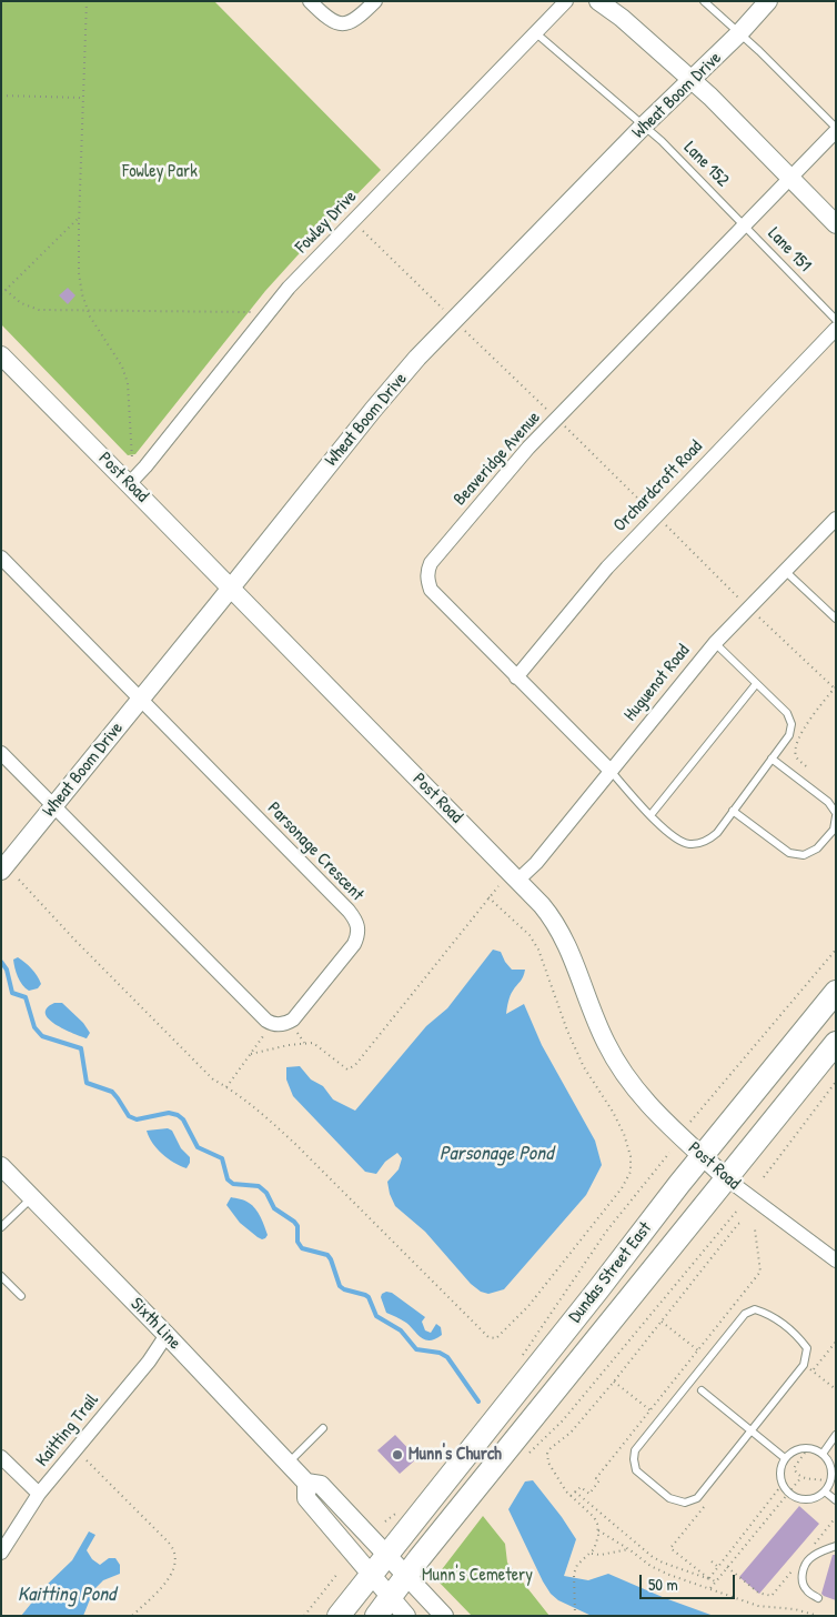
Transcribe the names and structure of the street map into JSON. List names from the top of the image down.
{
  "streets": {
    "main road": ["Dundas Street East"],
    "street": [
      "Wheat Boom Drive",
      "Fowley Drive",
      "Beaveridge Avenue",
      "Post Road",
      "Orchardcroft Road",
      "Huguenot Road",
      "Parsonage Crescent",
      "Sixth Line",
      "Kaitting Trail"
    ],
    "lane": ["Lane 152", "Lane 151"]
  },
  "crossings": [
    ["Wheat Boom Drive", "Lane 152"],
    ["Wheat Boom Drive", "Post Road"],
    ["Wheat Boom Drive", "Parsonage Crescent"],
    ["Lane 152", "Fowley Drive"],
    ["Lane 152", "Lane 151"],
    ["Lane 152", "Beaveridge Avenue"],
    ["Fowley Drive", "Post Road"],
    ["Lane 151", "Beaveridge Avenue"],
    ["Beaveridge Avenue", "Orchardcroft Road"],
    ["Beaveridge Avenue", "Huguenot Road"],
    ["Post Road", "Huguenot Road"],
    ["Post Road", "Dundas Street East"],
    ["Dundas Street East", "Sixth Line"],
    ["Sixth Line", "Kaitting Trail"]
  ],
  "water": ["Parsonage Pond", "Kaitting Pond"],
  "parks": ["Fowley Park", "Munn's Cemetery"],
  "places": ["Munn's Church"],
  "scale_bar": "50 m"
}
